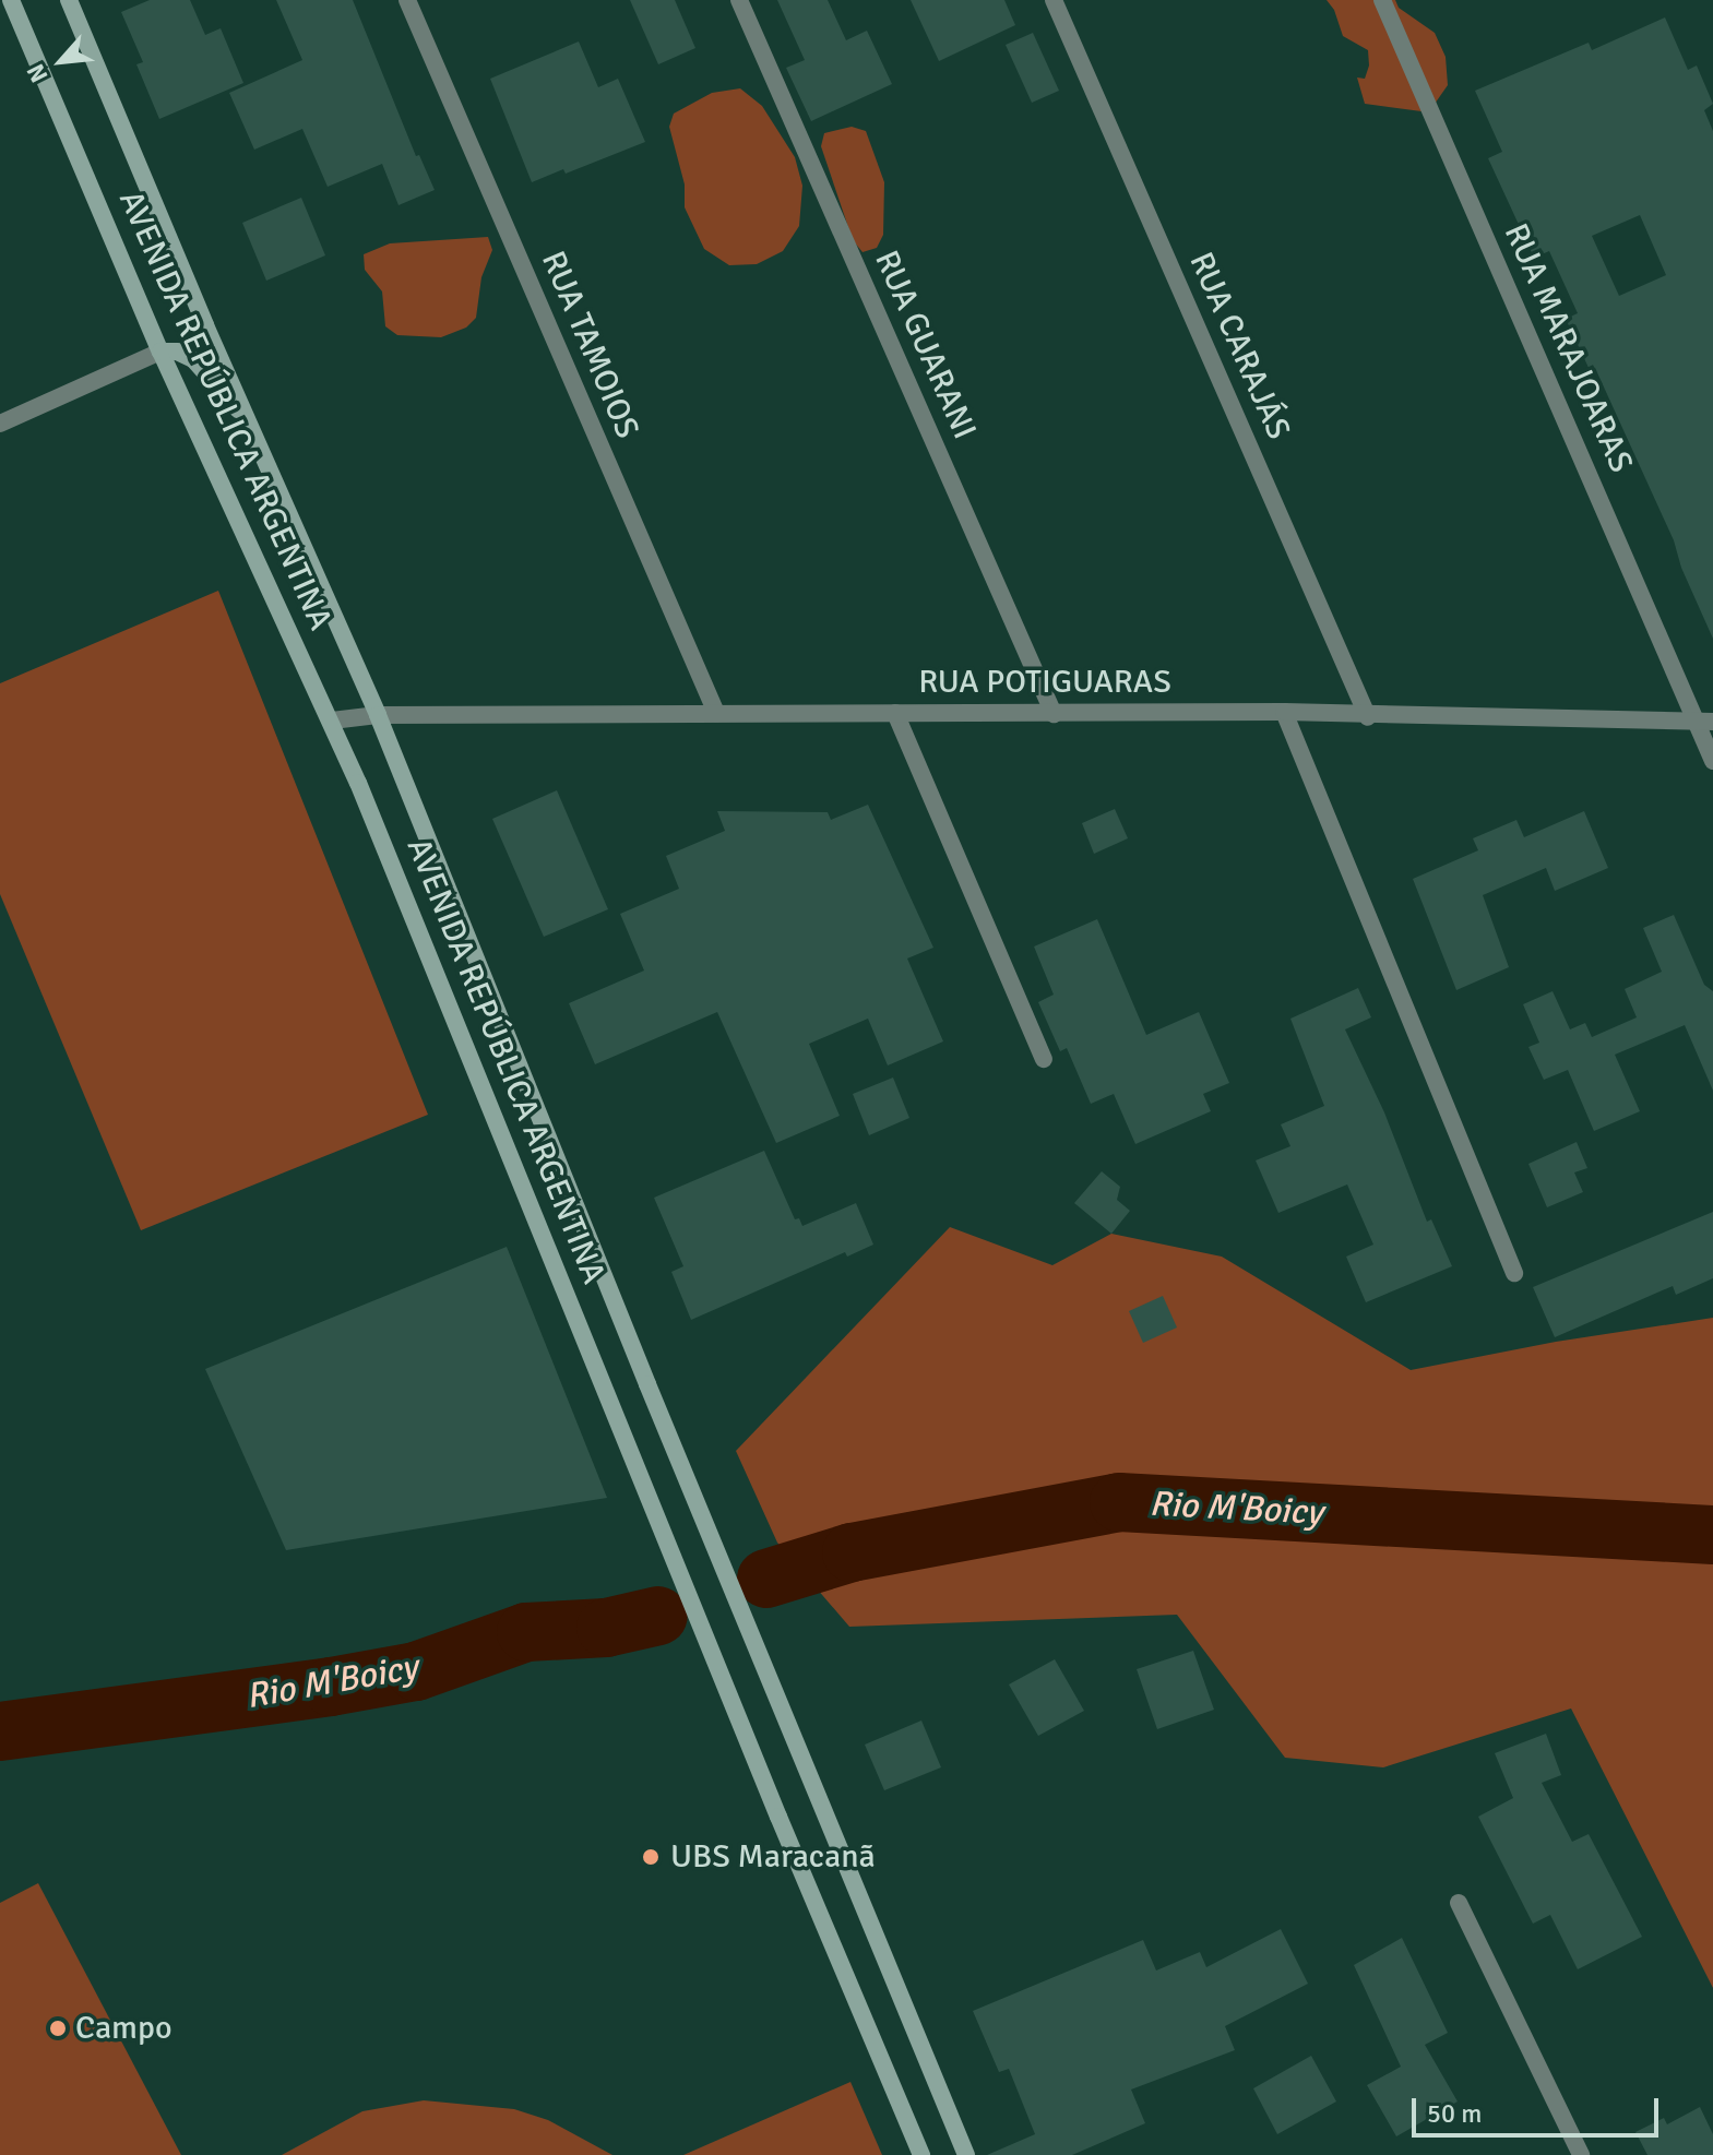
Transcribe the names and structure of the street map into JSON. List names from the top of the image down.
{
  "streets": {
    "main road": ["AVENIDA REPÚBLICA ARGENTINA"],
    "street": [
      "RUA TAMOIOS",
      "RUA GUARANI",
      "RUA CARAJÁS",
      "RUA MARAJOARAS",
      "RUA POTIGUARAS"
    ]
  },
  "crossings": [
    ["RUA TAMOIOS", "RUA POTIGUARAS"],
    ["RUA GUARANI", "RUA POTIGUARAS"],
    ["RUA CARAJÁS", "RUA POTIGUARAS"],
    ["RUA MARAJOARAS", "RUA POTIGUARAS"],
    ["AVENIDA REPÚBLICA ARGENTINA", "RUA POTIGUARAS"]
  ],
  "water": ["Rio M'Boicy"],
  "places": ["UBS Maracanã", "Campo"],
  "scale_bar": "50 m",
  "north": "bottom left"
}
